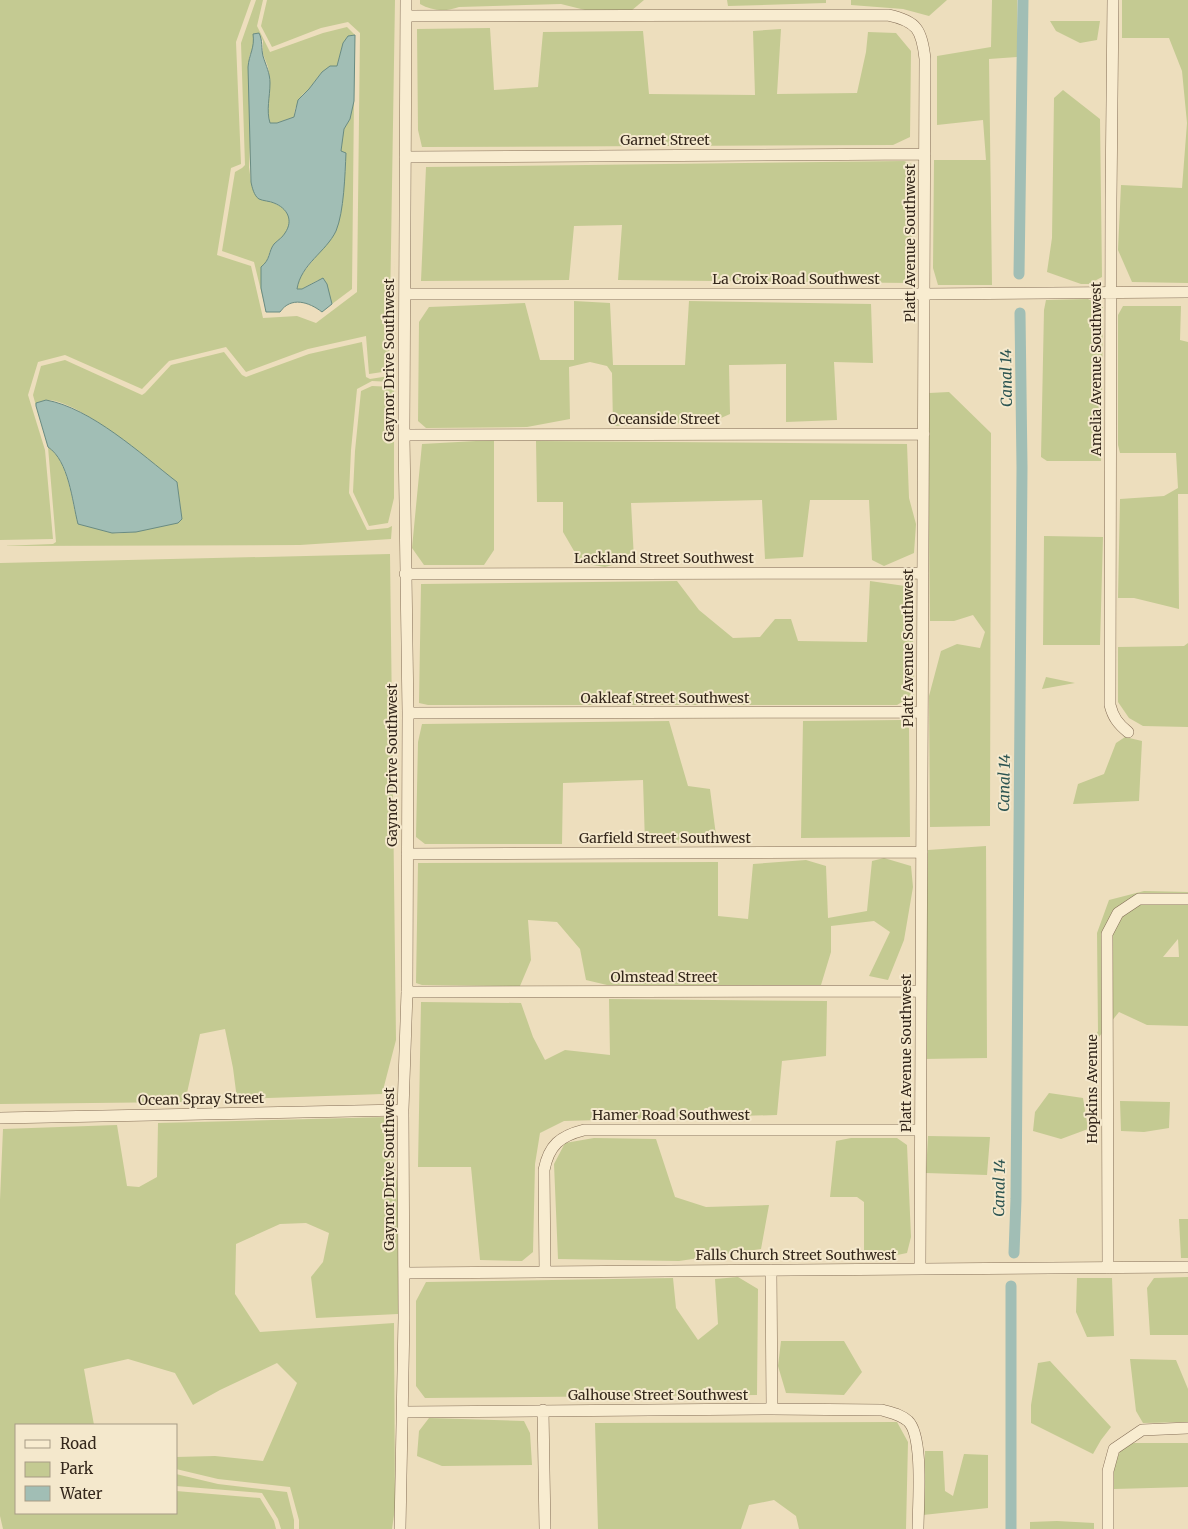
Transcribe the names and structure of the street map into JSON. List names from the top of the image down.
{
  "streets": {
    "street": [
      "Garnet Street",
      "Platt Avenue Southwest",
      "La Croix Road Southwest",
      "Gaynor Drive Southwest",
      "Amelia Avenue Southwest",
      "Oceanside Street",
      "Lackland Street Southwest",
      "Oakleaf Street Southwest",
      "Garfield Street Southwest",
      "Olmstead Street",
      "Hopkins Avenue",
      "Ocean Spray Street",
      "Hamer Road Southwest",
      "Falls Church Street Southwest",
      "Galhouse Street Southwest"
    ]
  },
  "crossings": [
    ["Garnet Street", "Platt Avenue Southwest"],
    ["Garnet Street", "Gaynor Drive Southwest"],
    ["Platt Avenue Southwest", "La Croix Road Southwest"],
    ["Platt Avenue Southwest", "Gaynor Drive Southwest"],
    ["Platt Avenue Southwest", "Oceanside Street"],
    ["Platt Avenue Southwest", "Lackland Street Southwest"],
    ["Platt Avenue Southwest", "Oakleaf Street Southwest"],
    ["Platt Avenue Southwest", "Garfield Street Southwest"],
    ["Platt Avenue Southwest", "Olmstead Street"],
    ["Platt Avenue Southwest", "Hamer Road Southwest"],
    ["Platt Avenue Southwest", "Falls Church Street Southwest"],
    ["La Croix Road Southwest", "Gaynor Drive Southwest"],
    ["La Croix Road Southwest", "Amelia Avenue Southwest"],
    ["Gaynor Drive Southwest", "Oceanside Street"],
    ["Gaynor Drive Southwest", "Lackland Street Southwest"],
    ["Gaynor Drive Southwest", "Oakleaf Street Southwest"],
    ["Gaynor Drive Southwest", "Garfield Street Southwest"],
    ["Gaynor Drive Southwest", "Olmstead Street"],
    ["Gaynor Drive Southwest", "Ocean Spray Street"],
    ["Gaynor Drive Southwest", "Falls Church Street Southwest"],
    ["Gaynor Drive Southwest", "Galhouse Street Southwest"],
    ["Hopkins Avenue", "Falls Church Street Southwest"],
    ["Hamer Road Southwest", "Falls Church Street Southwest"]
  ],
  "water": ["Canal 14"],
  "legend": ["Road", "Park", "Water"]
}
